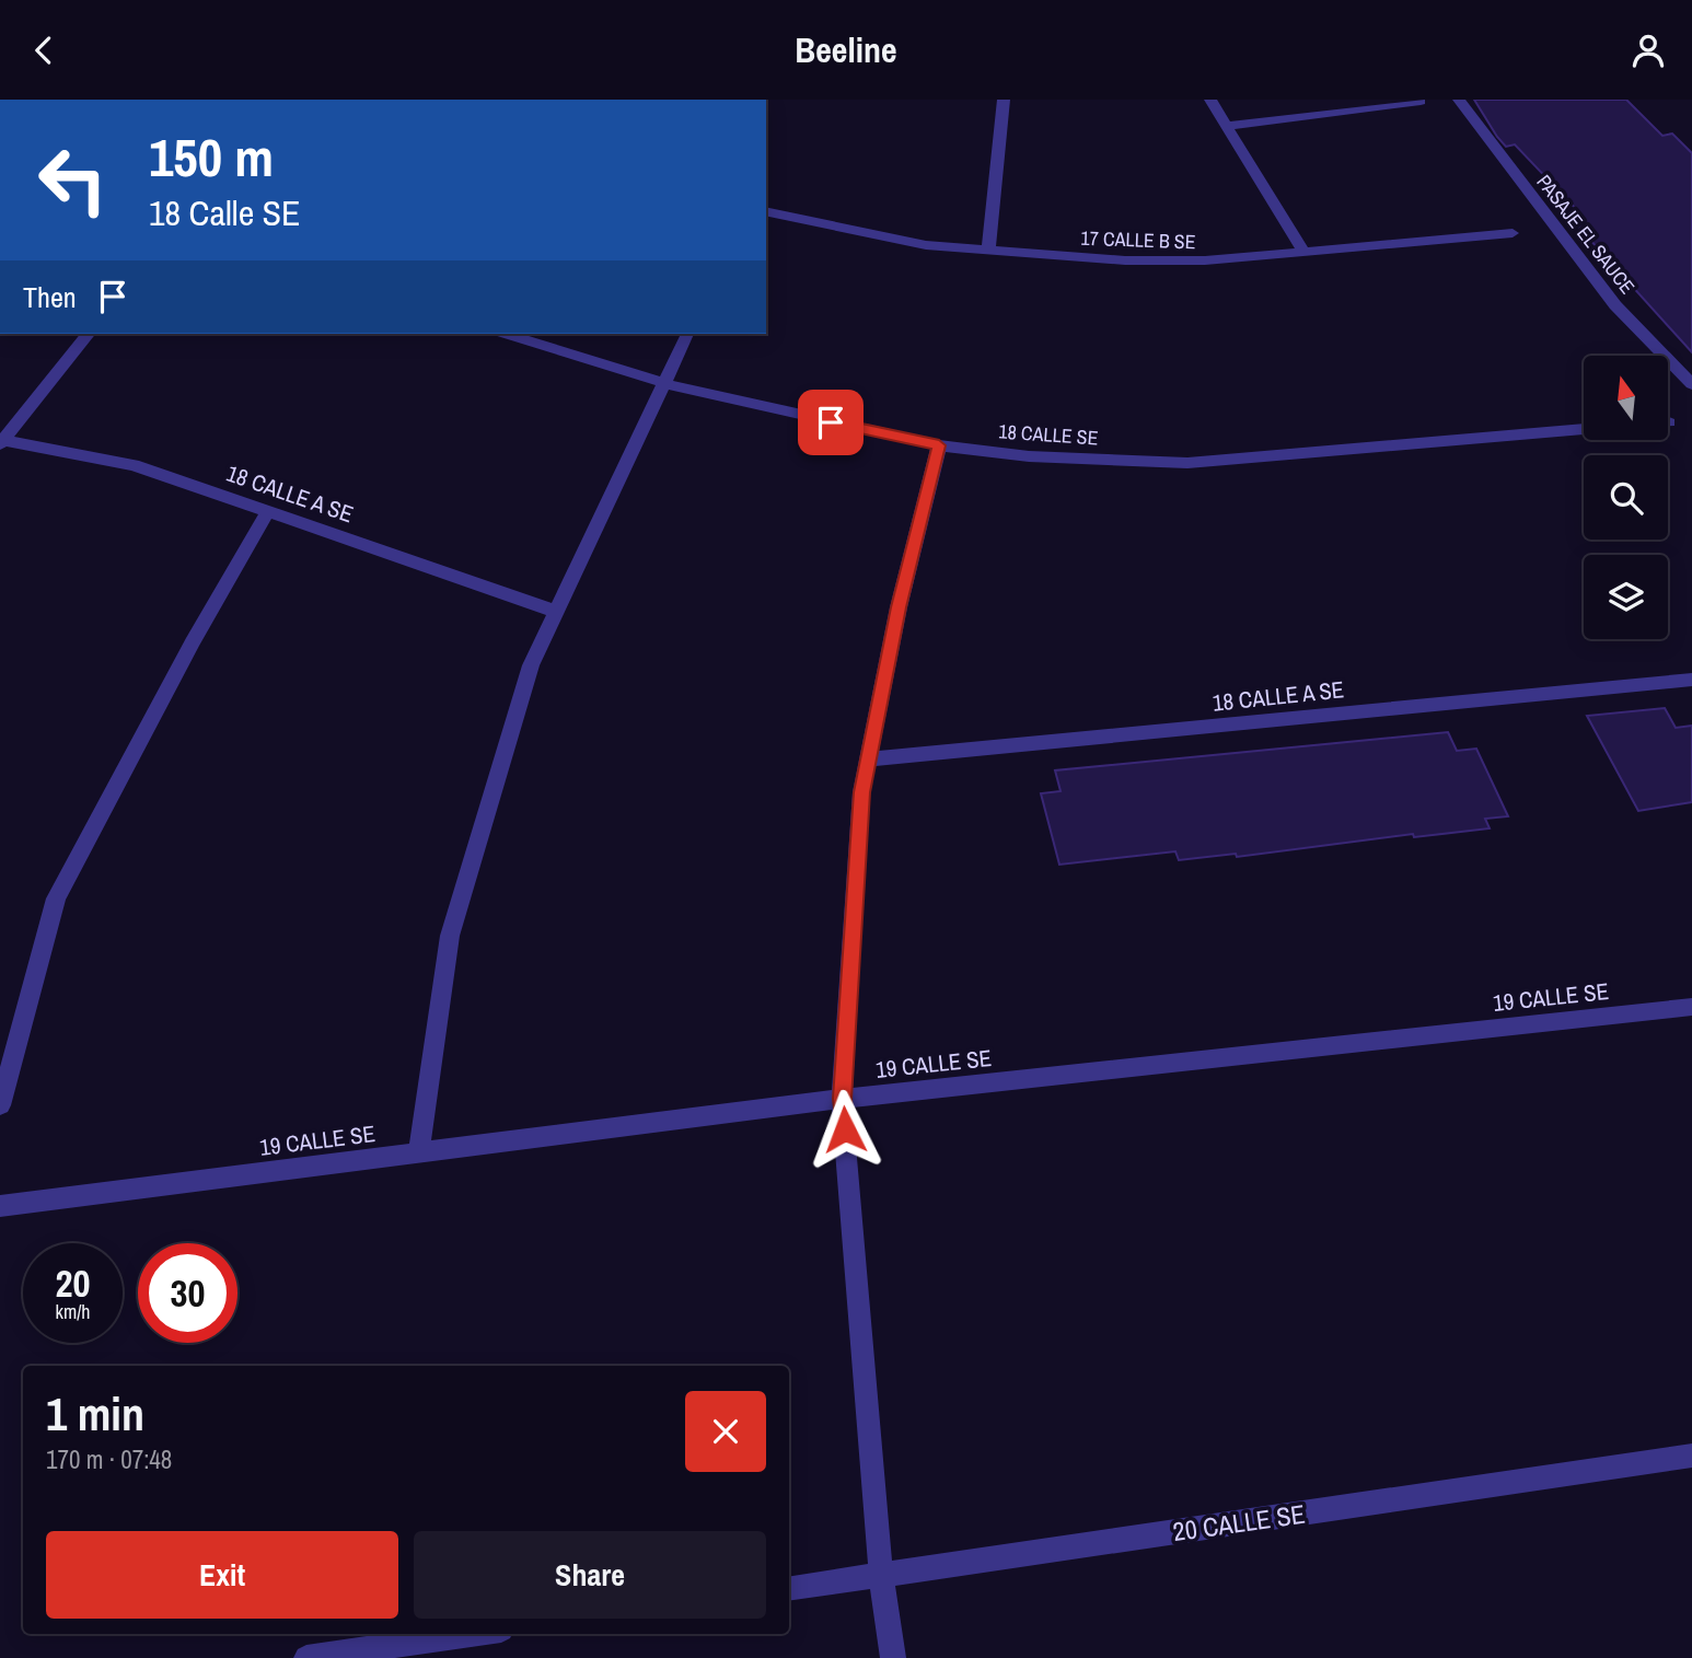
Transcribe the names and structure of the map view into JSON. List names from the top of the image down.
{
  "streets": {
    "street": [
      "PASAJE EL SAUCE",
      "17 CALLE B SE",
      "18 CALLE SE",
      "18 CALLE A SE",
      "19 CALLE SE",
      "20 CALLE SE"
    ]
  },
  "north": "top",
  "page": {
    "header": "Beeline",
    "turn": ["150 m", "18 Calle SE"],
    "then": "Then",
    "speed": "20 km/h",
    "limit": "30",
    "heading": ["1 min", "170 m · 07:48"],
    "buttons": ["Exit", "Share"]
  }
}
